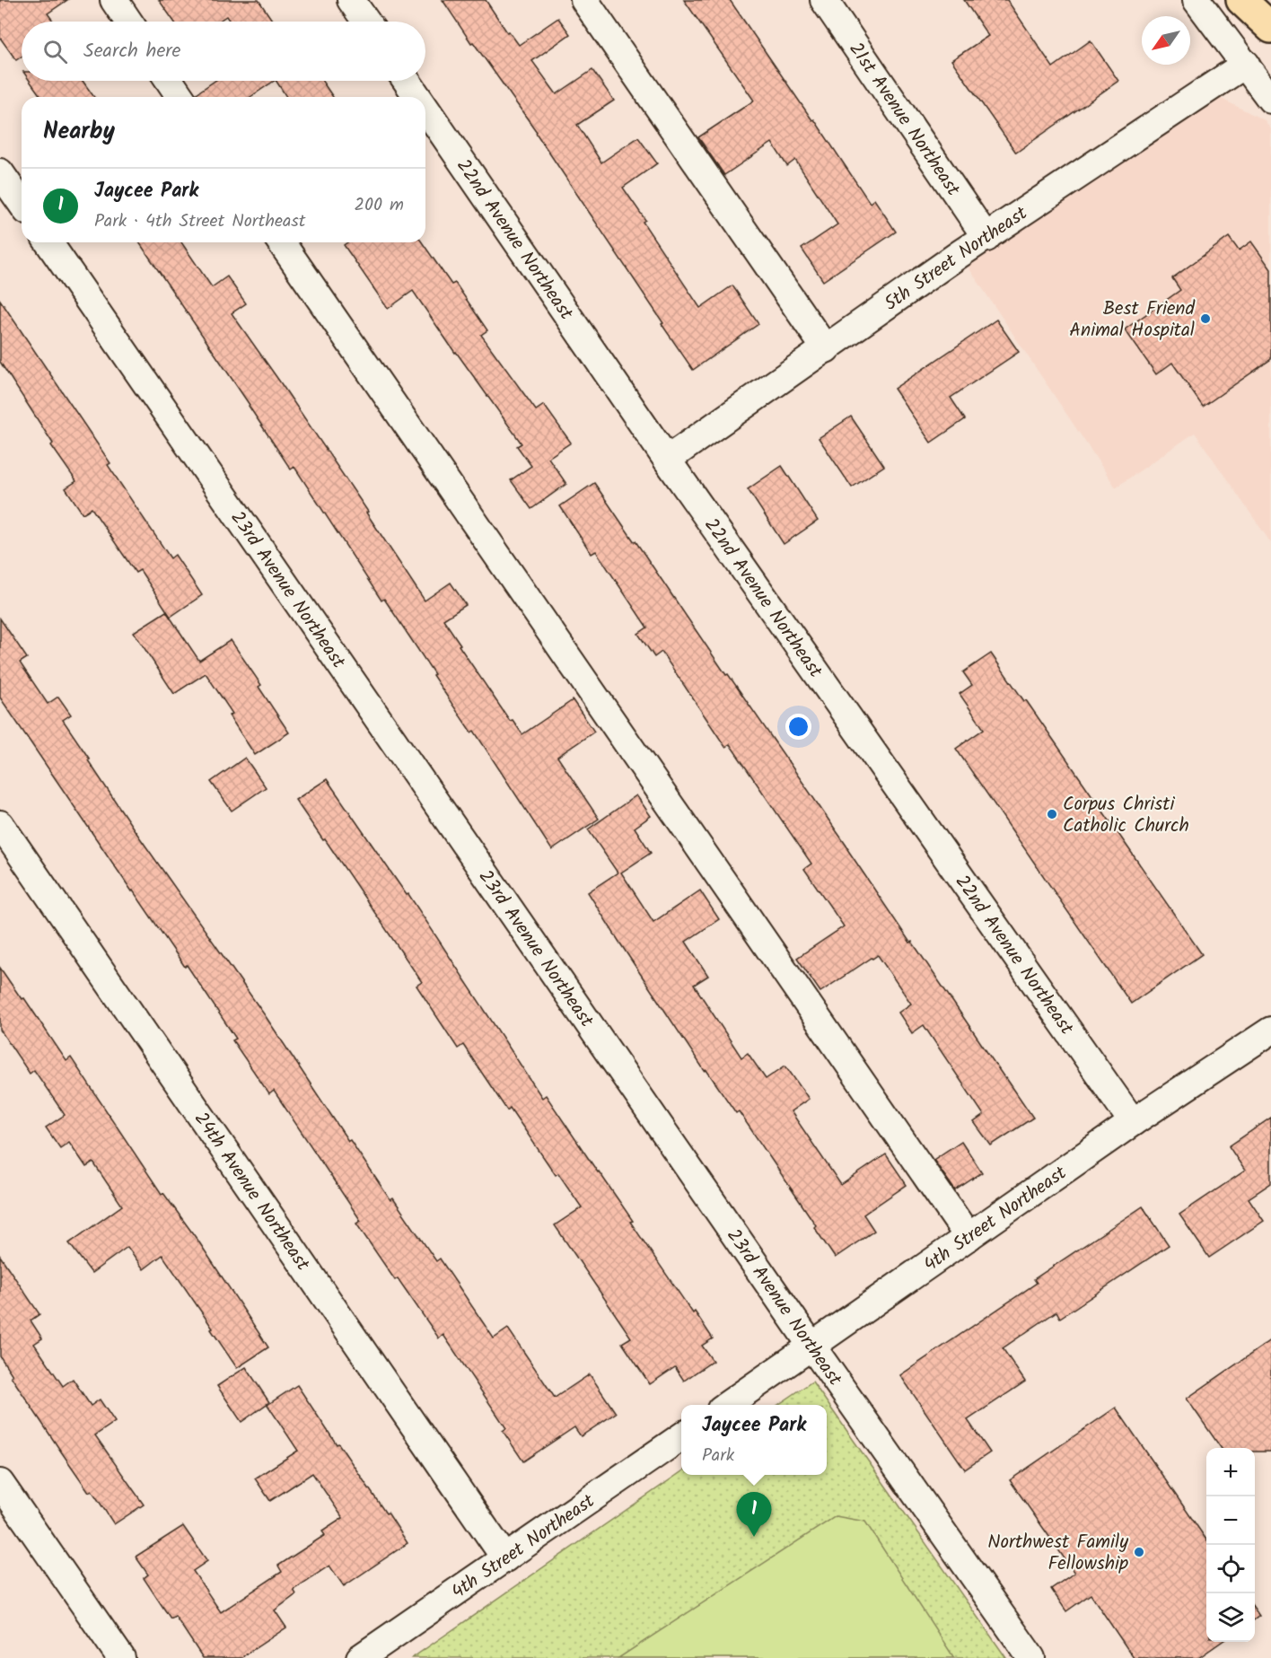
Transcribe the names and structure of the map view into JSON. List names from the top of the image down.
{
  "streets": {
    "street": [
      "21st Avenue Northeast",
      "22nd Avenue Northeast",
      "5th Street Northeast",
      "23rd Avenue Northeast",
      "24th Avenue Northeast",
      "4th Street Northeast"
    ]
  },
  "crossings": [
    ["21st Avenue Northeast", "5th Street Northeast"],
    ["22nd Avenue Northeast", "5th Street Northeast"],
    ["22nd Avenue Northeast", "4th Street Northeast"],
    ["23rd Avenue Northeast", "4th Street Northeast"],
    ["24th Avenue Northeast", "4th Street Northeast"]
  ],
  "places": ["Best Friend Animal Hospital", "Corpus Christi Catholic Church", "Northwest Family Fellowship"],
  "north": "bottom left",
  "page": {
    "search": "Search here",
    "heading": "Nearby",
    "list": [
      {
        "mark": "1",
        "name": "Jaycee Park",
        "note": "Park · 4th Street Northeast",
        "value": "200 m"
      }
    ],
    "popup": ["Jaycee Park", "Park"],
    "map_buttons": ["+", "−"],
    "pins": "1"
  }
}
